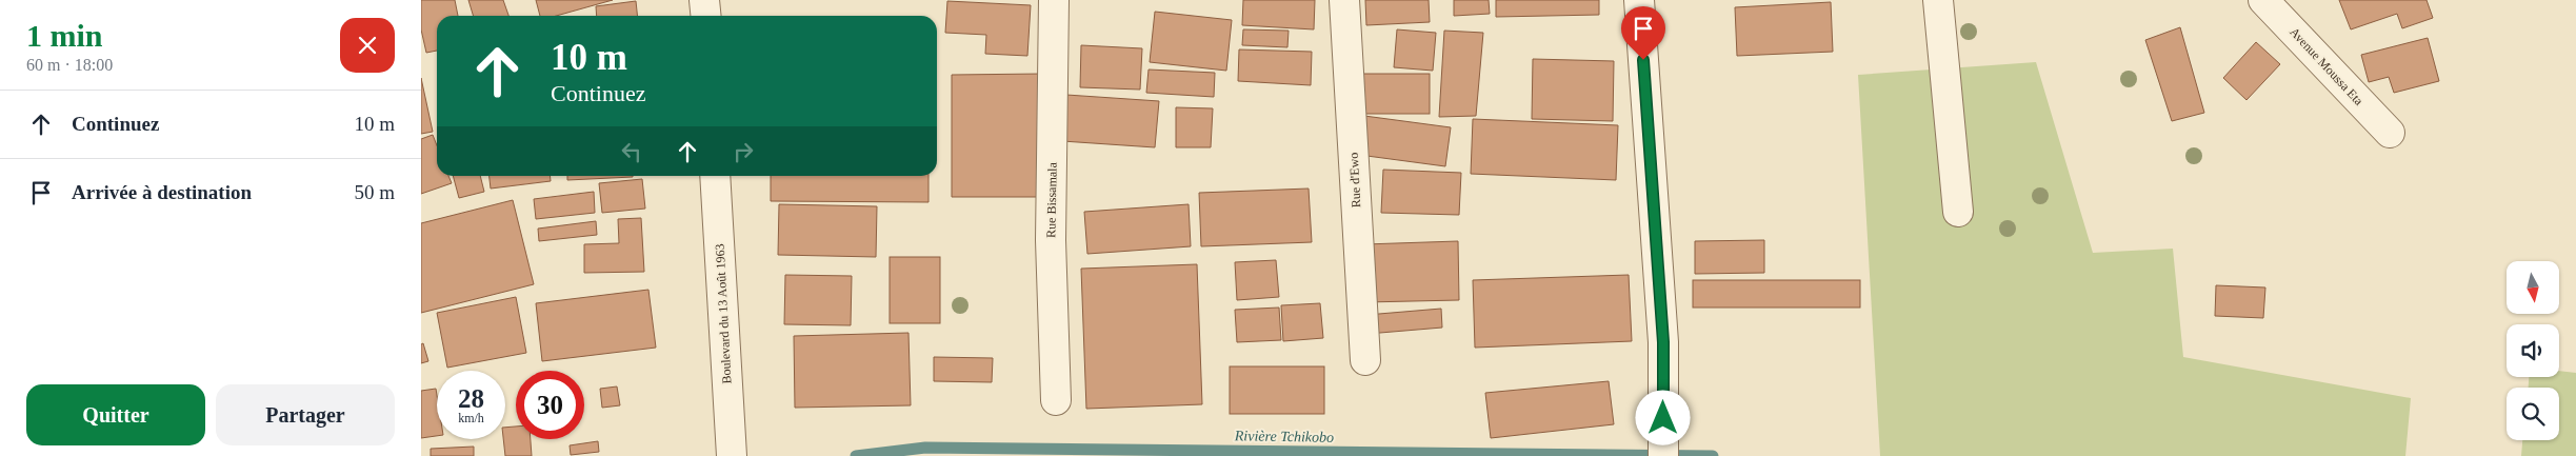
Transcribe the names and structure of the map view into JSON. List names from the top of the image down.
{
  "streets": {
    "street": [
      "Avenue Moussa Eta",
      "Rue d'Ewo",
      "Rue Bissamala",
      "Boulevard du 13 Août 1963"
    ]
  },
  "water": ["Rivière Tchikobo"],
  "north": "bottom",
  "page": {
    "heading": ["1 min", "60 m · 18:00"],
    "turn": ["10 m", "Continuez"],
    "list": [
      {
        "name": "Continuez",
        "value": "10 m"
      },
      {
        "name": "Arrivée à destination",
        "value": "50 m"
      }
    ],
    "speed": "28 km/h",
    "limit": "30",
    "buttons": ["Quitter", "Partager"]
  }
}
